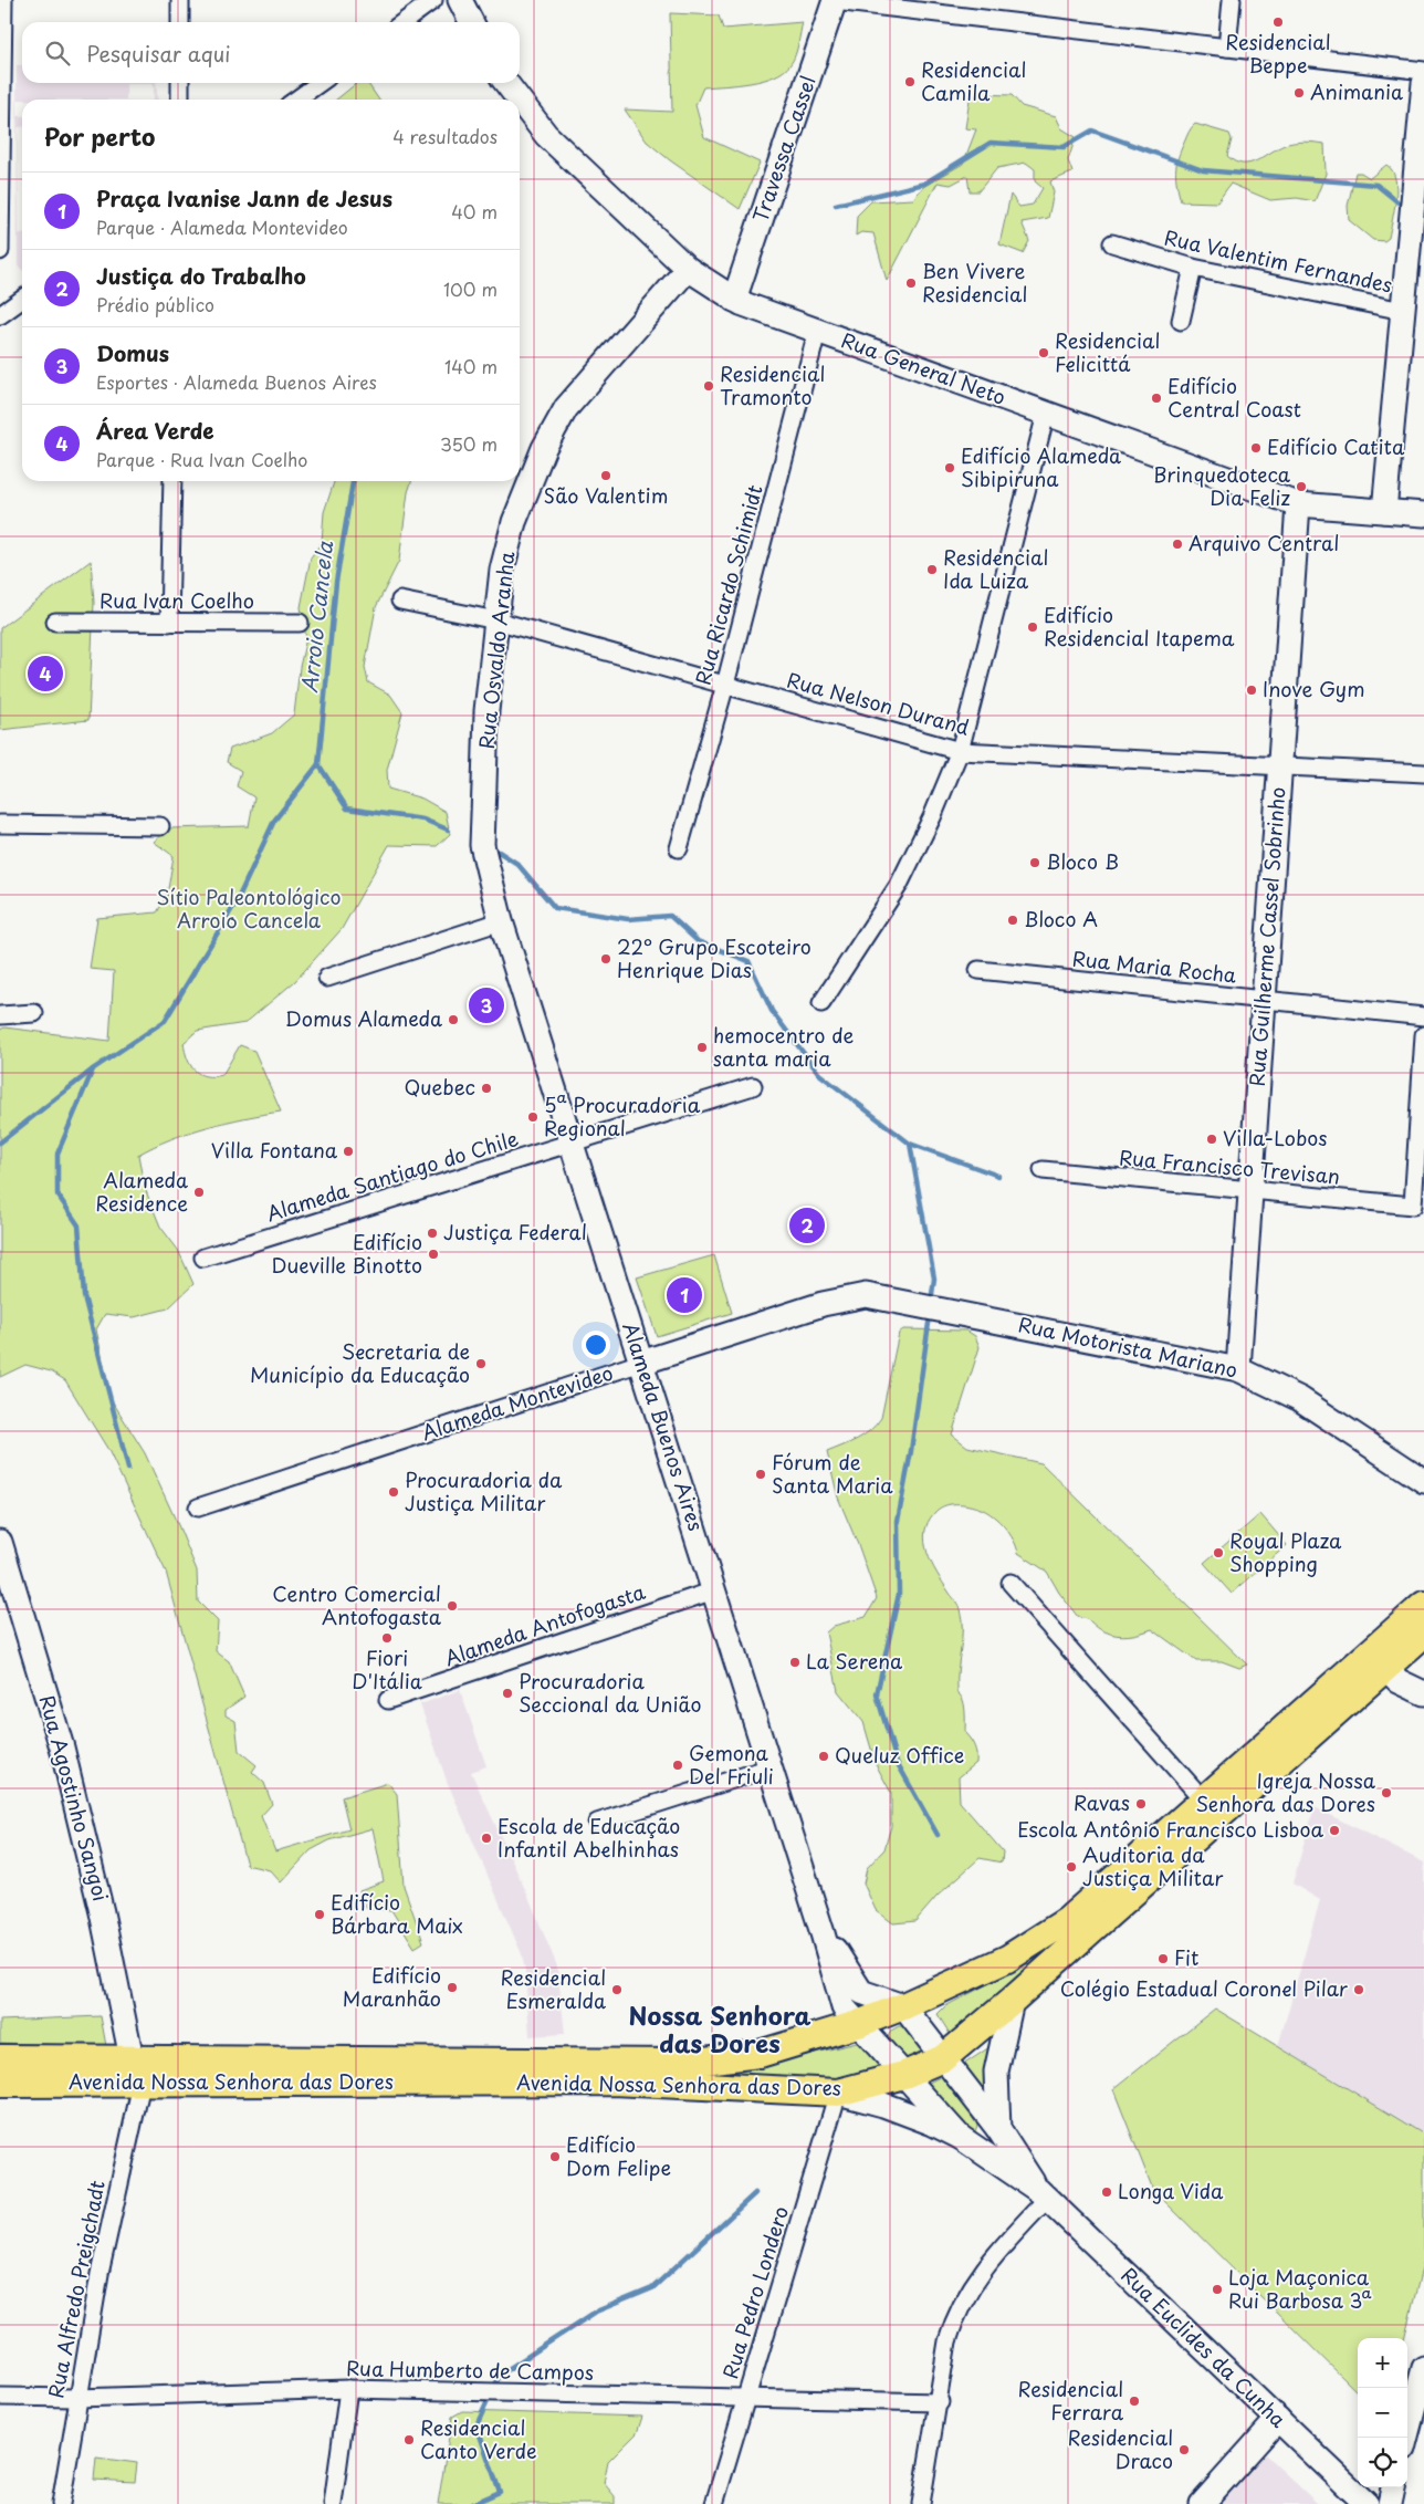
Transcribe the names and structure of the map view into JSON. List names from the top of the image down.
{
  "streets": {
    "main road": ["Avenida Nossa Senhora das Dores"],
    "street": [
      "Travessa Cassel",
      "Rua Valentim Fernandes",
      "Rua General Neto",
      "Rua Ricardo Schimidt",
      "Rua Ivan Coelho",
      "Rua Osvaldo Aranha",
      "Rua Nelson Durand",
      "Rua Guilherme Cassel Sobrinho",
      "Rua Maria Rocha",
      "Rua Francisco Trevisan",
      "Alameda Santiago do Chile",
      "Rua Motorista Mariano",
      "Alameda Montevideo",
      "Alameda Buenos Aires",
      "Alameda Antofogasta",
      "Rua Agostinho Sangoi",
      "Rua Alfredo Preigchadt",
      "Rua Pedro Londero",
      "Rua Euclides da Cunha",
      "Rua Humberto de Campos"
    ]
  },
  "crossings": [
    ["Travessa Cassel", "Rua General Neto"],
    ["Rua General Neto", "Rua Ricardo Schimidt"],
    ["Rua General Neto", "Rua Osvaldo Aranha"],
    ["Rua General Neto", "Rua Guilherme Cassel Sobrinho"],
    ["Rua Ricardo Schimidt", "Rua Nelson Durand"],
    ["Rua Osvaldo Aranha", "Rua Nelson Durand"],
    ["Rua Osvaldo Aranha", "Alameda Buenos Aires"],
    ["Rua Nelson Durand", "Rua Guilherme Cassel Sobrinho"],
    ["Rua Guilherme Cassel Sobrinho", "Rua Maria Rocha"],
    ["Rua Guilherme Cassel Sobrinho", "Rua Francisco Trevisan"],
    ["Rua Guilherme Cassel Sobrinho", "Rua Motorista Mariano"],
    ["Alameda Santiago do Chile", "Alameda Buenos Aires"],
    ["Rua Motorista Mariano", "Alameda Montevideo"],
    ["Alameda Montevideo", "Alameda Buenos Aires"],
    ["Alameda Buenos Aires", "Alameda Antofogasta"],
    ["Alameda Buenos Aires", "Avenida Nossa Senhora das Dores"],
    ["Alameda Buenos Aires", "Rua Euclides da Cunha"],
    ["Rua Agostinho Sangoi", "Avenida Nossa Senhora das Dores"],
    ["Avenida Nossa Senhora das Dores", "Rua Alfredo Preigchadt"],
    ["Avenida Nossa Senhora das Dores", "Rua Pedro Londero"],
    ["Avenida Nossa Senhora das Dores", "Rua Euclides da Cunha"],
    ["Rua Alfredo Preigchadt", "Rua Humberto de Campos"],
    ["Rua Pedro Londero", "Rua Euclides da Cunha"],
    ["Rua Pedro Londero", "Rua Humberto de Campos"]
  ],
  "districts": ["Nossa Senhora das Dores"],
  "water": ["Arroio Cancela"],
  "parks": ["Sítio Paleontológico Arroio Cancela"],
  "places": [
    "Residencial Beppe",
    "Residencial Camila",
    "Animania",
    "Ben Vivere Residencial",
    "Residencial Felicittá",
    "Residencial Tramonto",
    "Edifício Central Coast",
    "Edifício Catita",
    "Edifício Alameda Sibipiruna",
    "São Valentim",
    "Brinquedoteca Dia Feliz",
    "Arquivo Central",
    "Residencial Ida Luiza",
    "Edifício Residencial Itapema",
    "Inove Gym",
    "Bloco B",
    "Bloco A",
    "22° Grupo Escoteiro Henrique Dias",
    "Domus Alameda",
    "hemocentro de santa maria",
    "Quebec",
    "5ª Procuradoria Regional",
    "Villa-Lobos",
    "Villa Fontana",
    "Alameda Residence",
    "Justiça Federal",
    "Edifício Dueville Binotto",
    "Secretaria de Município da Educação",
    "Fórum de Santa Maria",
    "Procuradoria da Justiça Militar",
    "Royal Plaza Shopping",
    "Centro Comercial Antofogasta",
    "Fiori D'Itália",
    "La Serena",
    "Procuradoria Seccional da União",
    "Queluz Office",
    "Gemona Del Friuli",
    "Igreja Nossa Senhora das Dores",
    "Ravas",
    "Escola Antônio Francisco Lisboa",
    "Escola de Educação Infantil Abelhinhas",
    "Auditoria da Justiça Militar",
    "Edifício Bárbara Maix",
    "Fit",
    "Edifício Maranhão",
    "Residencial Esmeralda",
    "Colégio Estadual Coronel Pilar",
    "Edifício Dom Felipe",
    "Longa Vida",
    "Loja Maçonica Rui Barbosa 3ª",
    "Residencial Ferrara",
    "Residencial Canto Verde",
    "Residencial Draco"
  ],
  "page": {
    "search": "Pesquisar aqui",
    "heading": ["Por perto", "4 resultados"],
    "list": [
      {
        "mark": "1",
        "name": "Praça Ivanise Jann de Jesus",
        "note": "Parque · Alameda Montevideo",
        "value": "40 m"
      },
      {
        "mark": "2",
        "name": "Justiça do Trabalho",
        "note": "Prédio público",
        "value": "100 m"
      },
      {
        "mark": "3",
        "name": "Domus",
        "note": "Esportes · Alameda Buenos Aires",
        "value": "140 m"
      },
      {
        "mark": "4",
        "name": "Área Verde",
        "note": "Parque · Rua Ivan Coelho",
        "value": "350 m"
      }
    ],
    "pins": [
      "4",
      "3",
      "2",
      "1"
    ],
    "map_buttons": ["+", "−"]
  }
}
